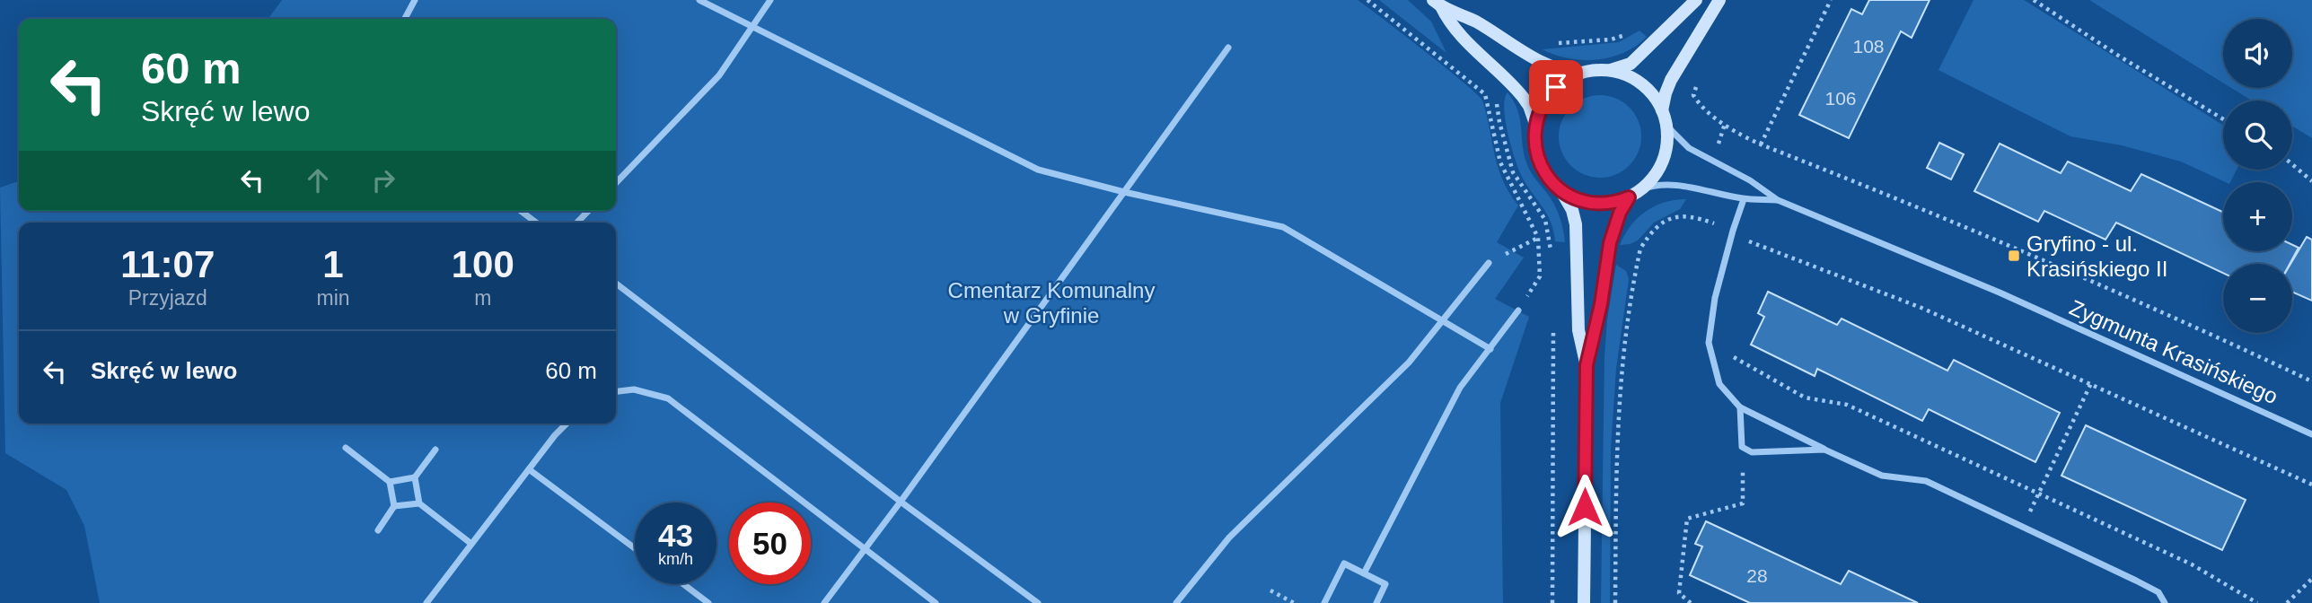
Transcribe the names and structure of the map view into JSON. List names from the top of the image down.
{
  "streets": {
    "street": ["Zygmunta Krasińskiego"]
  },
  "parks": ["Cmentarz Komunalny w Gryfinie"],
  "places": {
    "transit": ["Gryfino - ul. Krasińskiego II"]
  },
  "house_numbers": ["108", "106", "28"],
  "page": {
    "map_buttons": ["+", "−"],
    "turn": ["60 m", "Skręć w lewo"],
    "eta": [
      "11:07",
      "Przyjazd",
      "1",
      "min",
      "100",
      "m"
    ],
    "list": [
      {
        "name": "Skręć w lewo",
        "value": "60 m"
      }
    ],
    "speed": "43 km/h",
    "limit": "50"
  }
}
